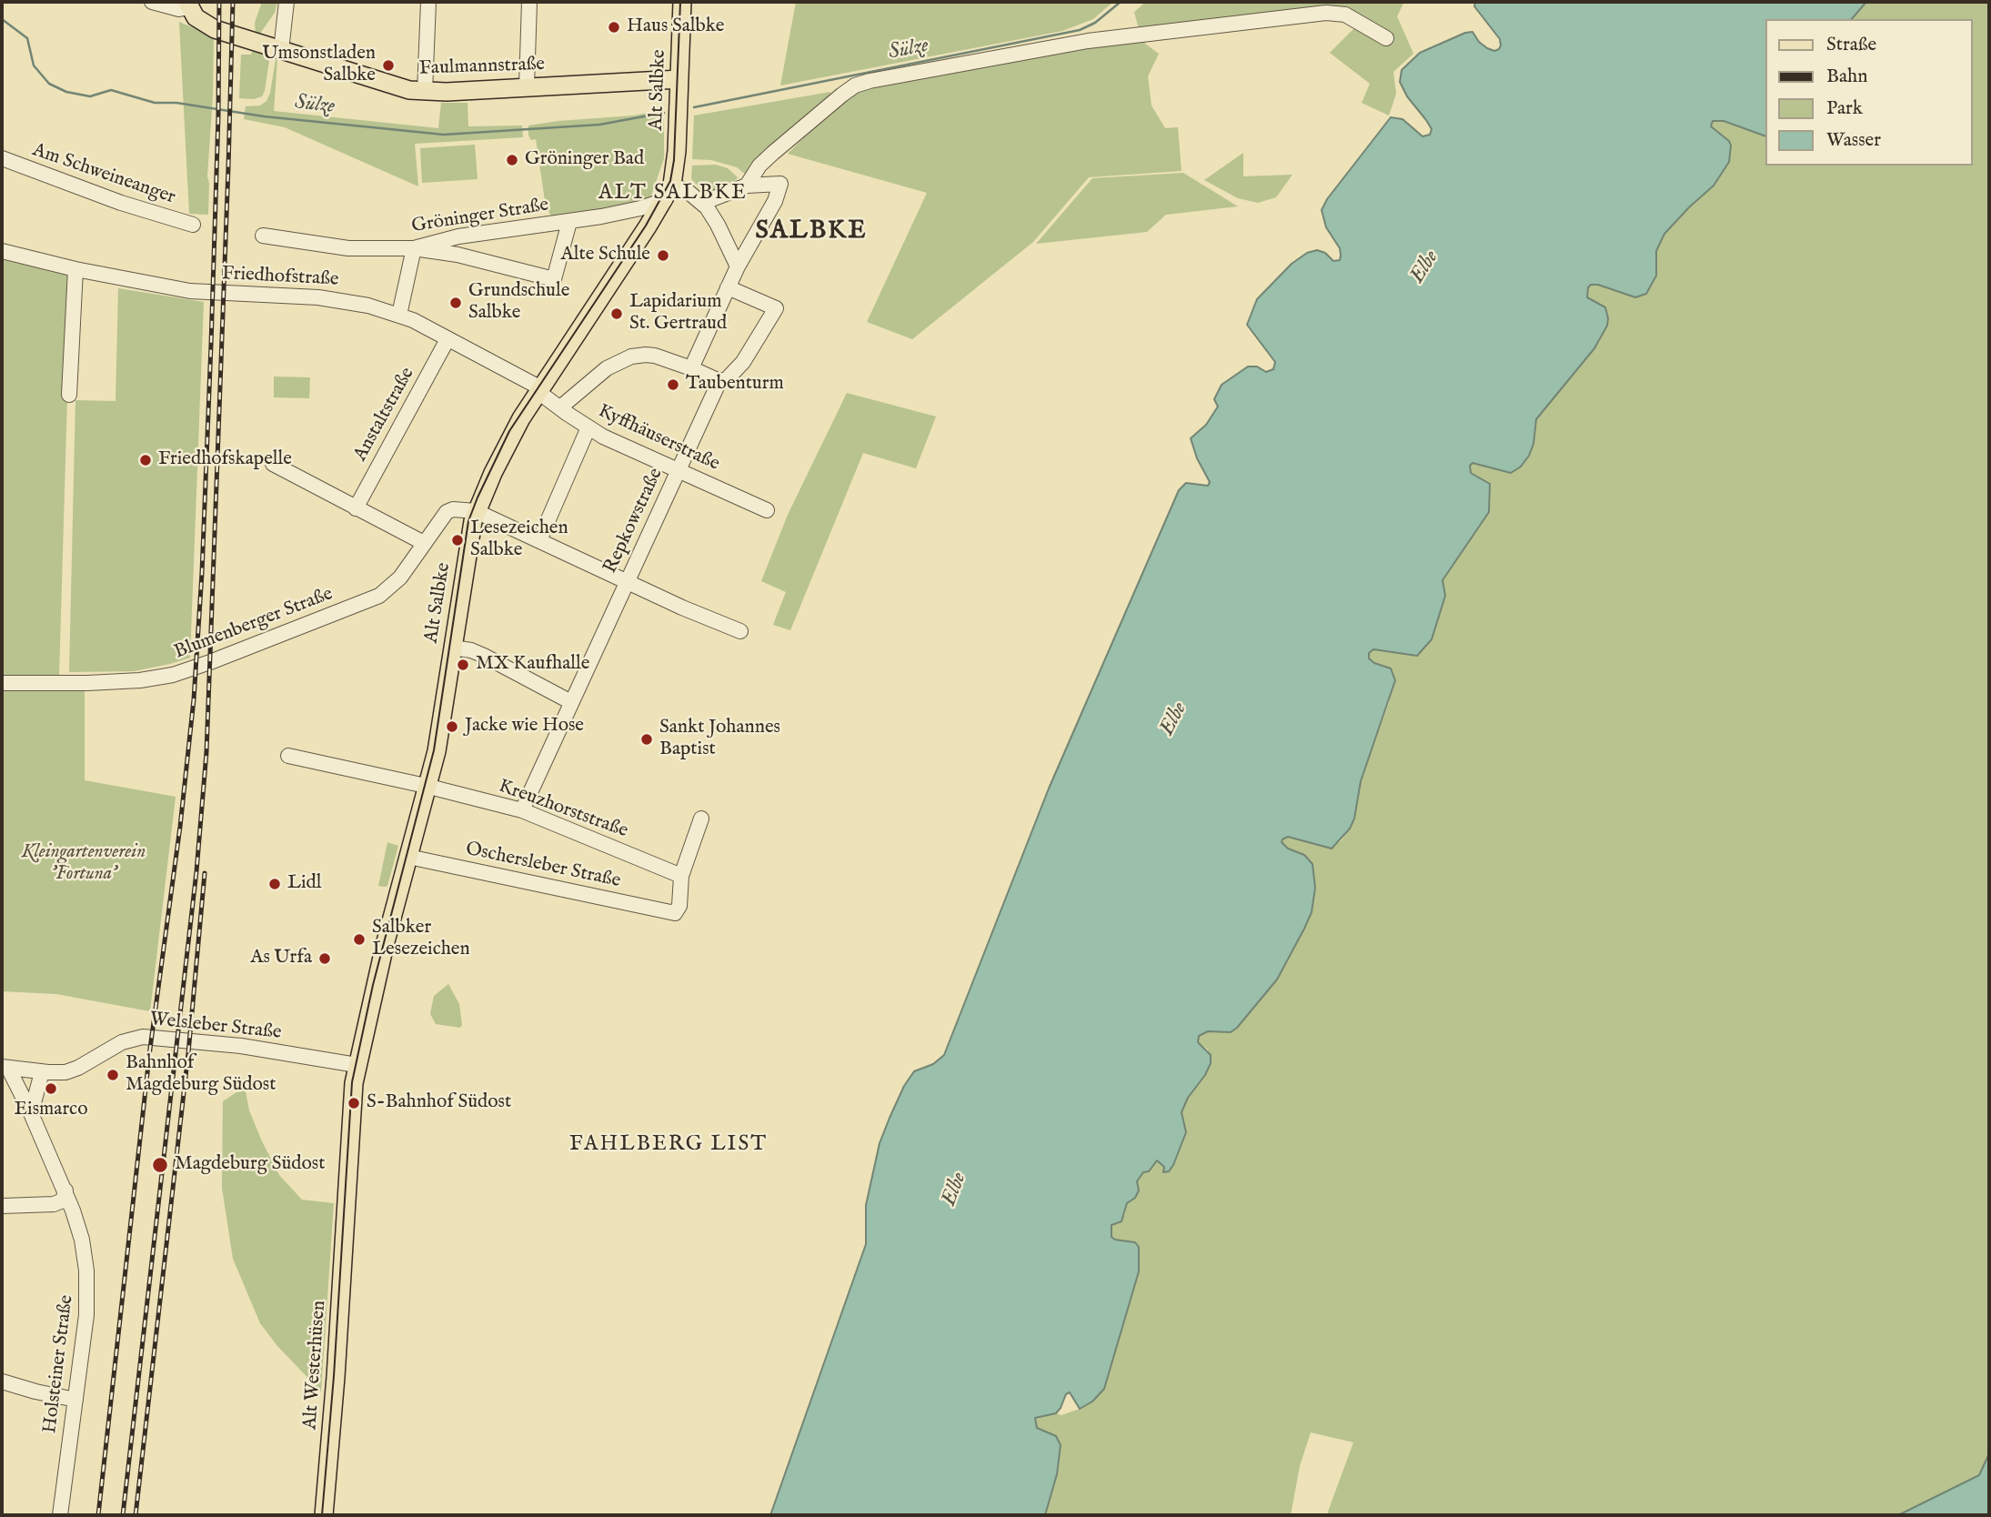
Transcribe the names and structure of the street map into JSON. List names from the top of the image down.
{
  "streets": {
    "main road": ["Faulmannstraße", "Alt Salbke", "Alt Westerhüsen"],
    "street": [
      "Am Schweineanger",
      "Gröninger Straße",
      "Friedhofstraße",
      "Anstaltstraße",
      "Kyffhäuserstraße",
      "Repkowstraße",
      "Blumenberger Straße",
      "Kreuzhorststraße",
      "Oschersleber Straße",
      "Welsleber Straße",
      "Holsteiner Straße"
    ]
  },
  "crossings": [
    ["Faulmannstraße", "Alt Salbke"],
    ["Alt Salbke", "Gröninger Straße"],
    ["Alt Salbke", "Friedhofstraße"],
    ["Alt Salbke", "Kyffhäuserstraße"],
    ["Alt Salbke", "Blumenberger Straße"],
    ["Alt Salbke", "Kreuzhorststraße"],
    ["Alt Salbke", "Oschersleber Straße"],
    ["Alt Salbke", "Welsleber Straße"],
    ["Alt Salbke", "Alt Westerhüsen"],
    ["Friedhofstraße", "Anstaltstraße"],
    ["Friedhofstraße", "Kyffhäuserstraße"],
    ["Kyffhäuserstraße", "Repkowstraße"],
    ["Repkowstraße", "Kreuzhorststraße"],
    ["Kreuzhorststraße", "Oschersleber Straße"],
    ["Welsleber Straße", "Holsteiner Straße"]
  ],
  "districts": ["ALT SALBKE", "SALBKE", "FAHLBERG LIST"],
  "water": ["Sülze", "Elbe"],
  "parks": ["Kleingartenverein 'Fortuna'"],
  "places": [
    "Haus Salbke",
    "Umsonstladen Salbke",
    "Gröninger Bad",
    "Alte Schule",
    "Grundschule Salbke",
    "Lapidarium St. Gertraud",
    "Taubenturm",
    "Friedhofskapelle",
    "Lesezeichen Salbke",
    "MX Kaufhalle",
    "Jacke wie Hose",
    "Sankt Johannes Baptist",
    "Lidl",
    "Salbker Lesezeichen",
    "As Urfa",
    "Bahnhof Magdeburg Südost",
    "Eismarco",
    "S-Bahnhof Südost",
    "Magdeburg Südost"
  ],
  "legend": [
    "Straße",
    "Bahn",
    "Park",
    "Wasser"
  ]
}
